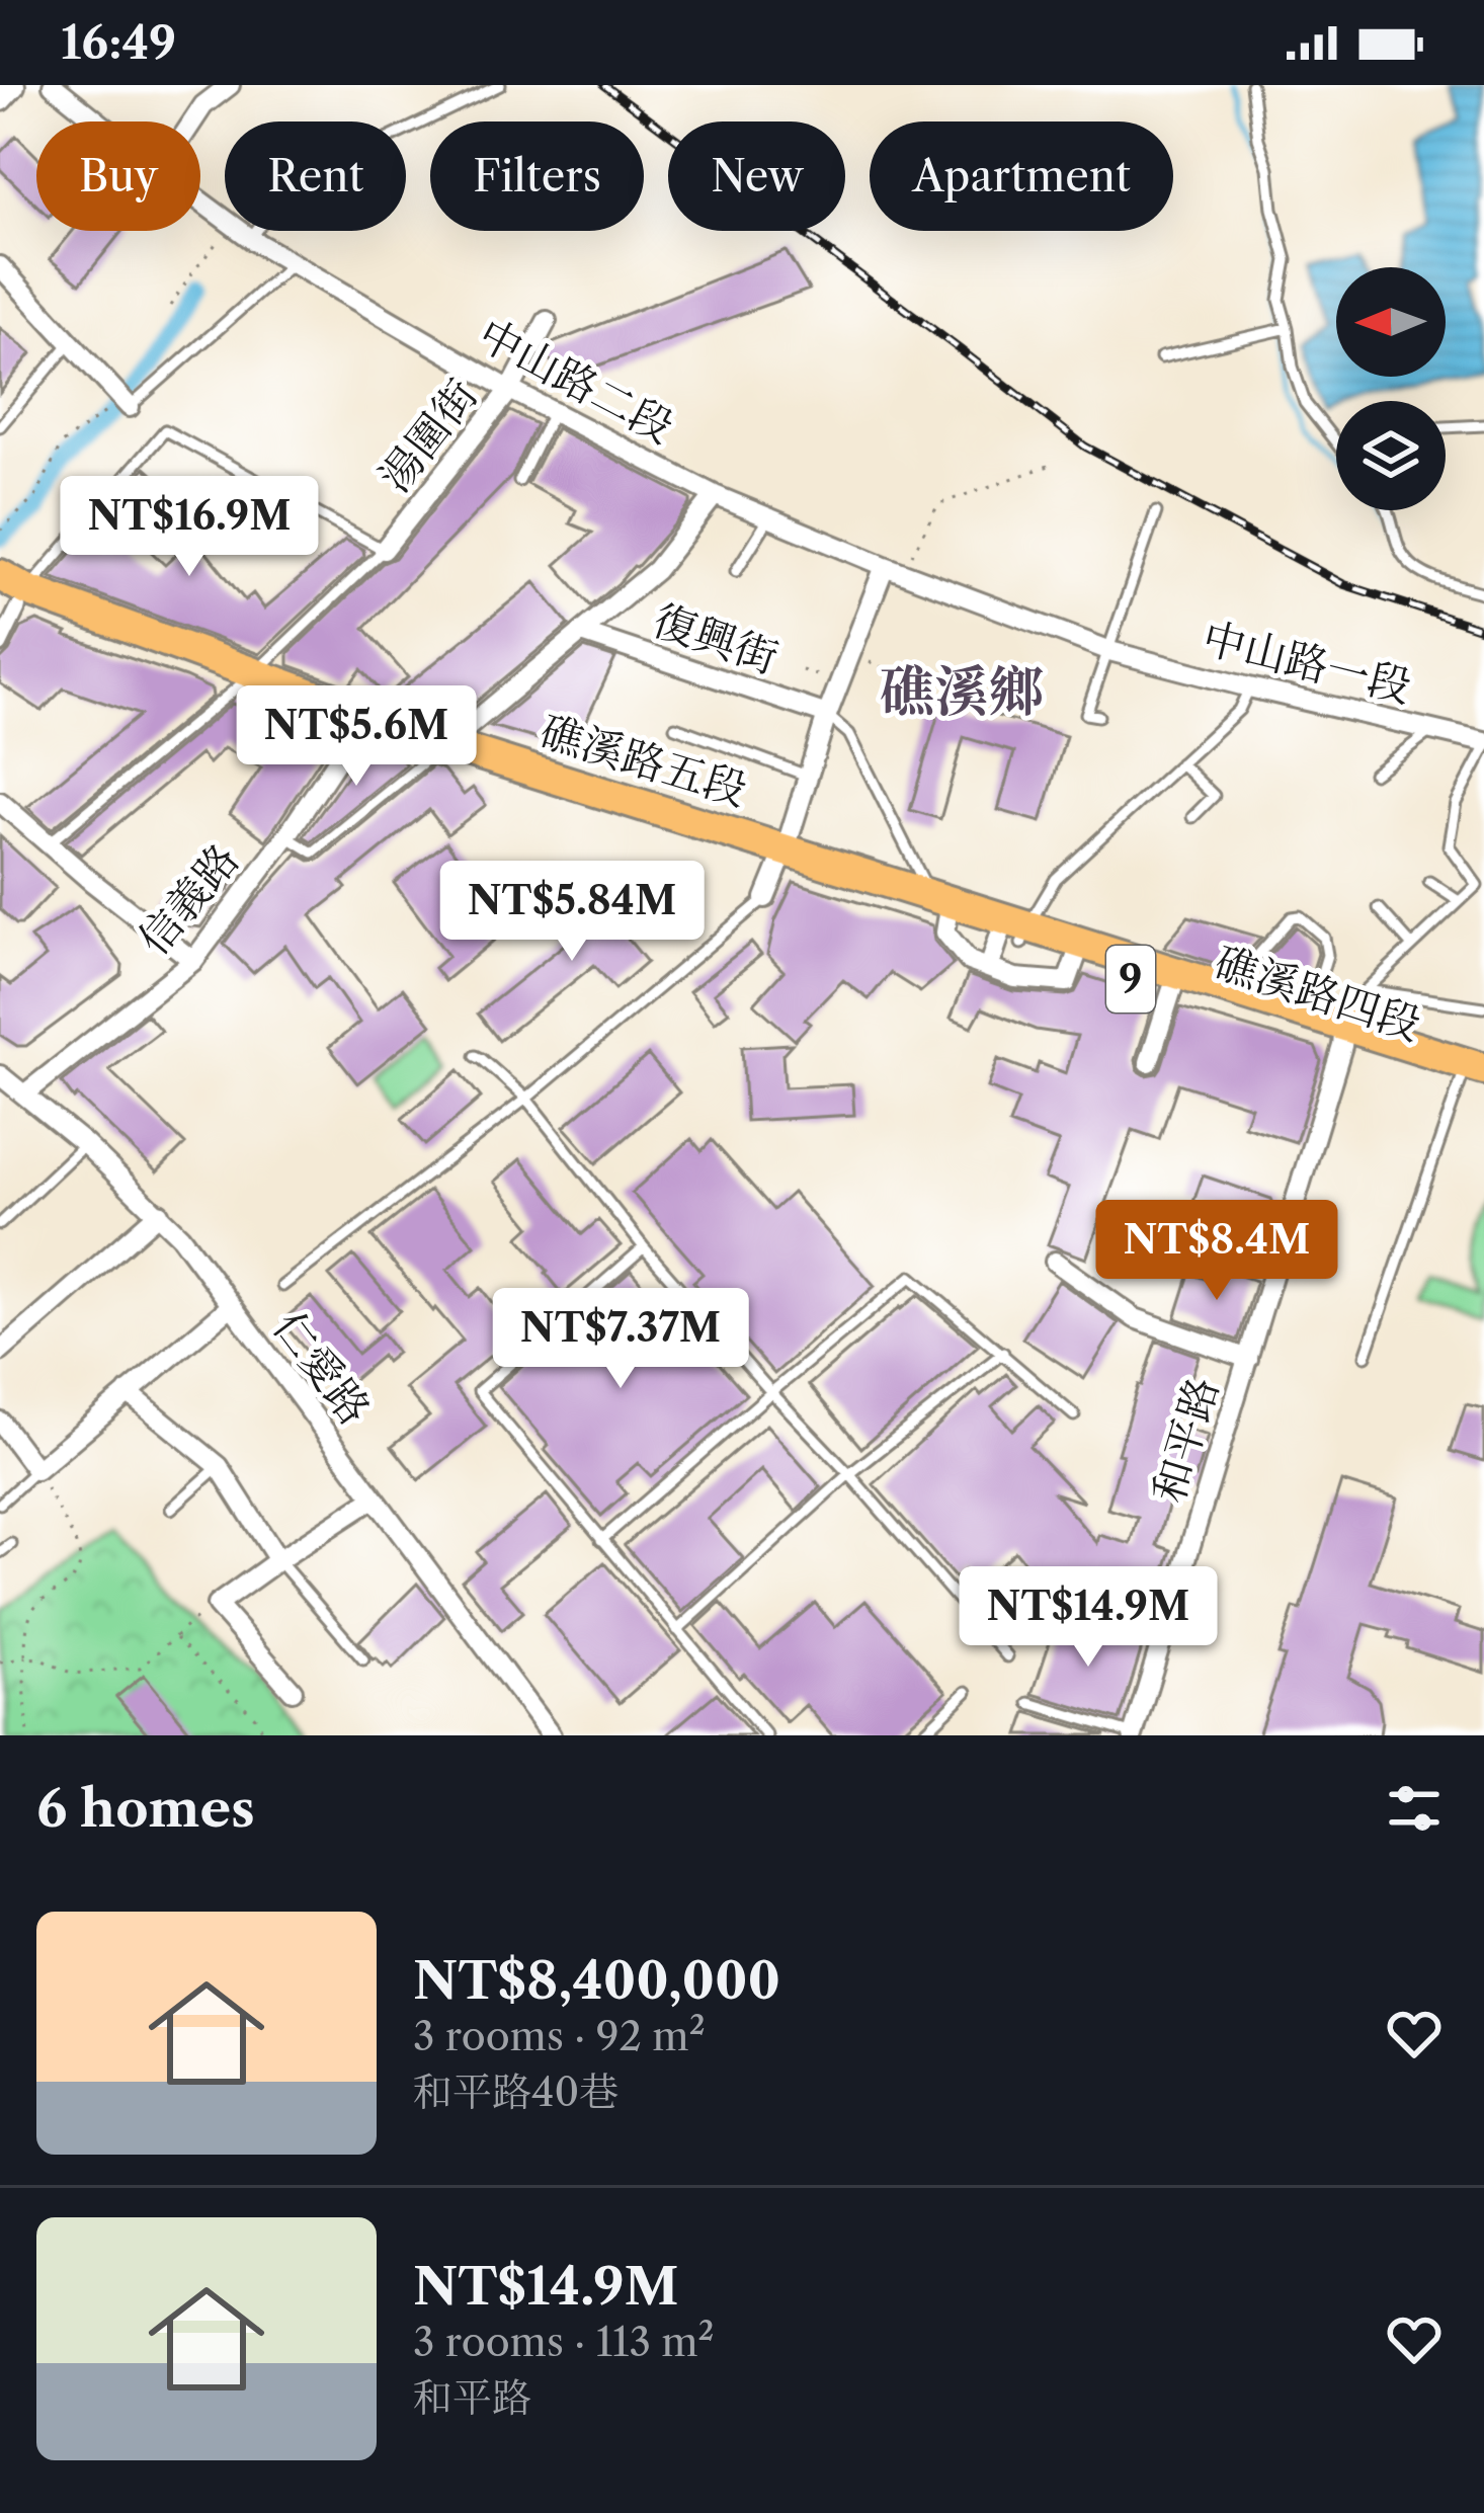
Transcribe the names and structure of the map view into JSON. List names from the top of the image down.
{
  "streets": {
    "main road": ["礁溪路五段", "9", "礁溪路四段"],
    "street": [
      "中山路二段",
      "湯圍街",
      "復興街",
      "中山路一段",
      "信義路",
      "仁愛路",
      "和平路"
    ]
  },
  "crossings": [
    ["中山路二段", "湯圍街"],
    ["中山路二段", "復興街"],
    ["中山路二段", "中山路一段"],
    ["湯圍街", "礁溪路五段"],
    ["復興街", "礁溪路五段"],
    ["礁溪路五段", "信義路"],
    ["礁溪路五段", "礁溪路四段"],
    ["信義路", "仁愛路"],
    ["礁溪路四段", "和平路"]
  ],
  "districts": ["礁溪鄉"],
  "north": "left",
  "page": {
    "status": "16:49",
    "chip": [
      "Buy",
      "Rent",
      "Filters",
      "New",
      "Apartment"
    ],
    "price": [
      "NT$16.9M",
      "NT$5.6M",
      "NT$5.84M",
      "NT$8.4M",
      "NT$7.37M",
      "NT$14.9M"
    ],
    "heading": "6 homes",
    "list": [
      {
        "name": "NT$8,400,000",
        "note": "3 rooms · 92 m² · 和平路40巷"
      },
      {
        "name": "NT$14.9M",
        "note": "3 rooms · 113 m² · 和平路"
      }
    ]
  }
}
